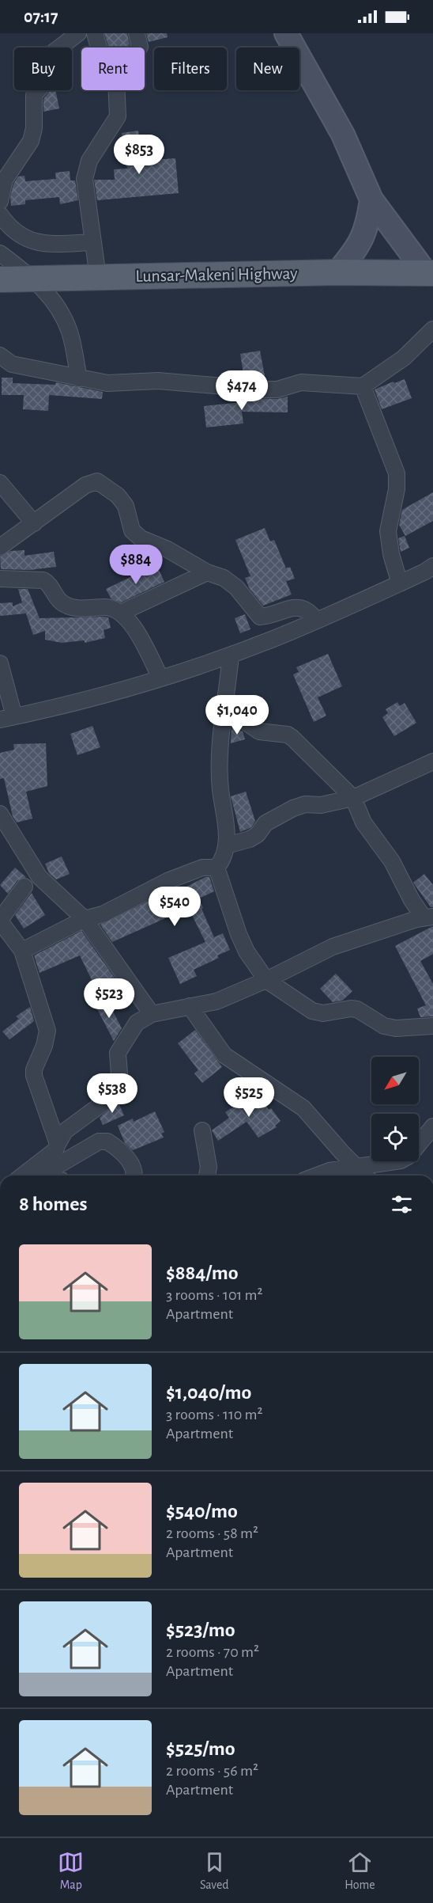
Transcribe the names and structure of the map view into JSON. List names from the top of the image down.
{
  "streets": {
    "main road": ["Lunsar-Makeni Highway"]
  },
  "north": "bottom left",
  "page": {
    "status": "07:17",
    "chip": [
      "Buy",
      "Rent",
      "Filters",
      "New"
    ],
    "price": [
      "$853",
      "$474",
      "$884",
      "$1,040",
      "$540",
      "$523",
      "$538",
      "$525"
    ],
    "heading": "8 homes",
    "list": [
      {
        "name": "$884/mo",
        "note": "3 rooms · 101 m² · Apartment"
      },
      {
        "name": "$1,040/mo",
        "note": "3 rooms · 110 m² · Apartment"
      },
      {
        "name": "$540/mo",
        "note": "2 rooms · 58 m² · Apartment"
      },
      {
        "name": "$523/mo",
        "note": "2 rooms · 70 m² · Apartment"
      },
      {
        "name": "$525/mo",
        "note": "2 rooms · 56 m² · Apartment"
      }
    ],
    "tabs": ["Map", "Saved", "Home"]
  }
}
